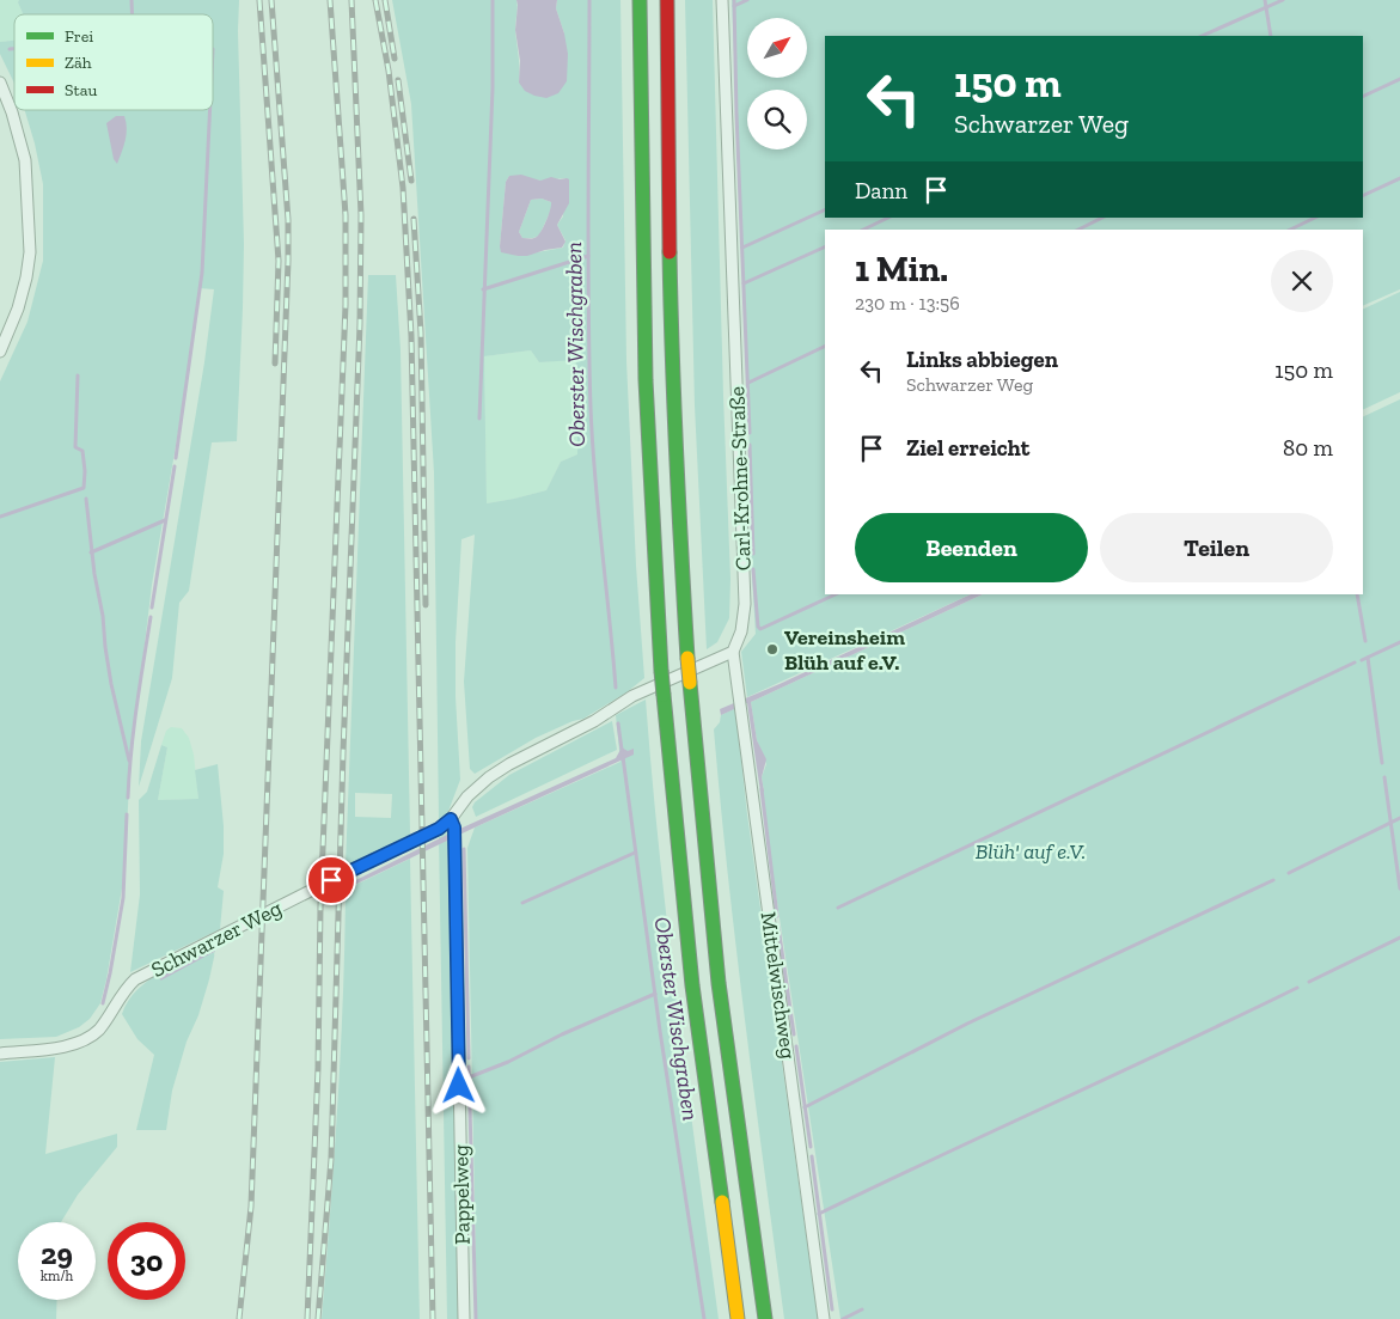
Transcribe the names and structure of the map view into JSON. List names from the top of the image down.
{
  "streets": {
    "street": [
      "Carl-Krohne-Straße",
      "Schwarzer Weg",
      "Mittelwischweg",
      "Pappelweg"
    ]
  },
  "crossings": [
    ["Carl-Krohne-Straße", "Schwarzer Weg"],
    ["Carl-Krohne-Straße", "Mittelwischweg"],
    ["Schwarzer Weg", "Mittelwischweg"],
    ["Schwarzer Weg", "Pappelweg"]
  ],
  "water": ["Oberster Wischgraben"],
  "parks": ["Blüh' auf e.V."],
  "places": ["Vereinsheim Blüh auf e.V."],
  "legend": ["Frei", "Zäh", "Stau"],
  "north": "top right",
  "page": {
    "turn": ["150 m", "Schwarzer Weg"],
    "then": "Dann",
    "heading": ["1 Min.", "230 m · 13:56"],
    "list": [
      {
        "name": "Links abbiegen",
        "note": "Schwarzer Weg",
        "value": "150 m"
      },
      {
        "name": "Ziel erreicht",
        "value": "80 m"
      }
    ],
    "buttons": ["Beenden", "Teilen"],
    "speed": "29 km/h",
    "limit": "30"
  }
}
